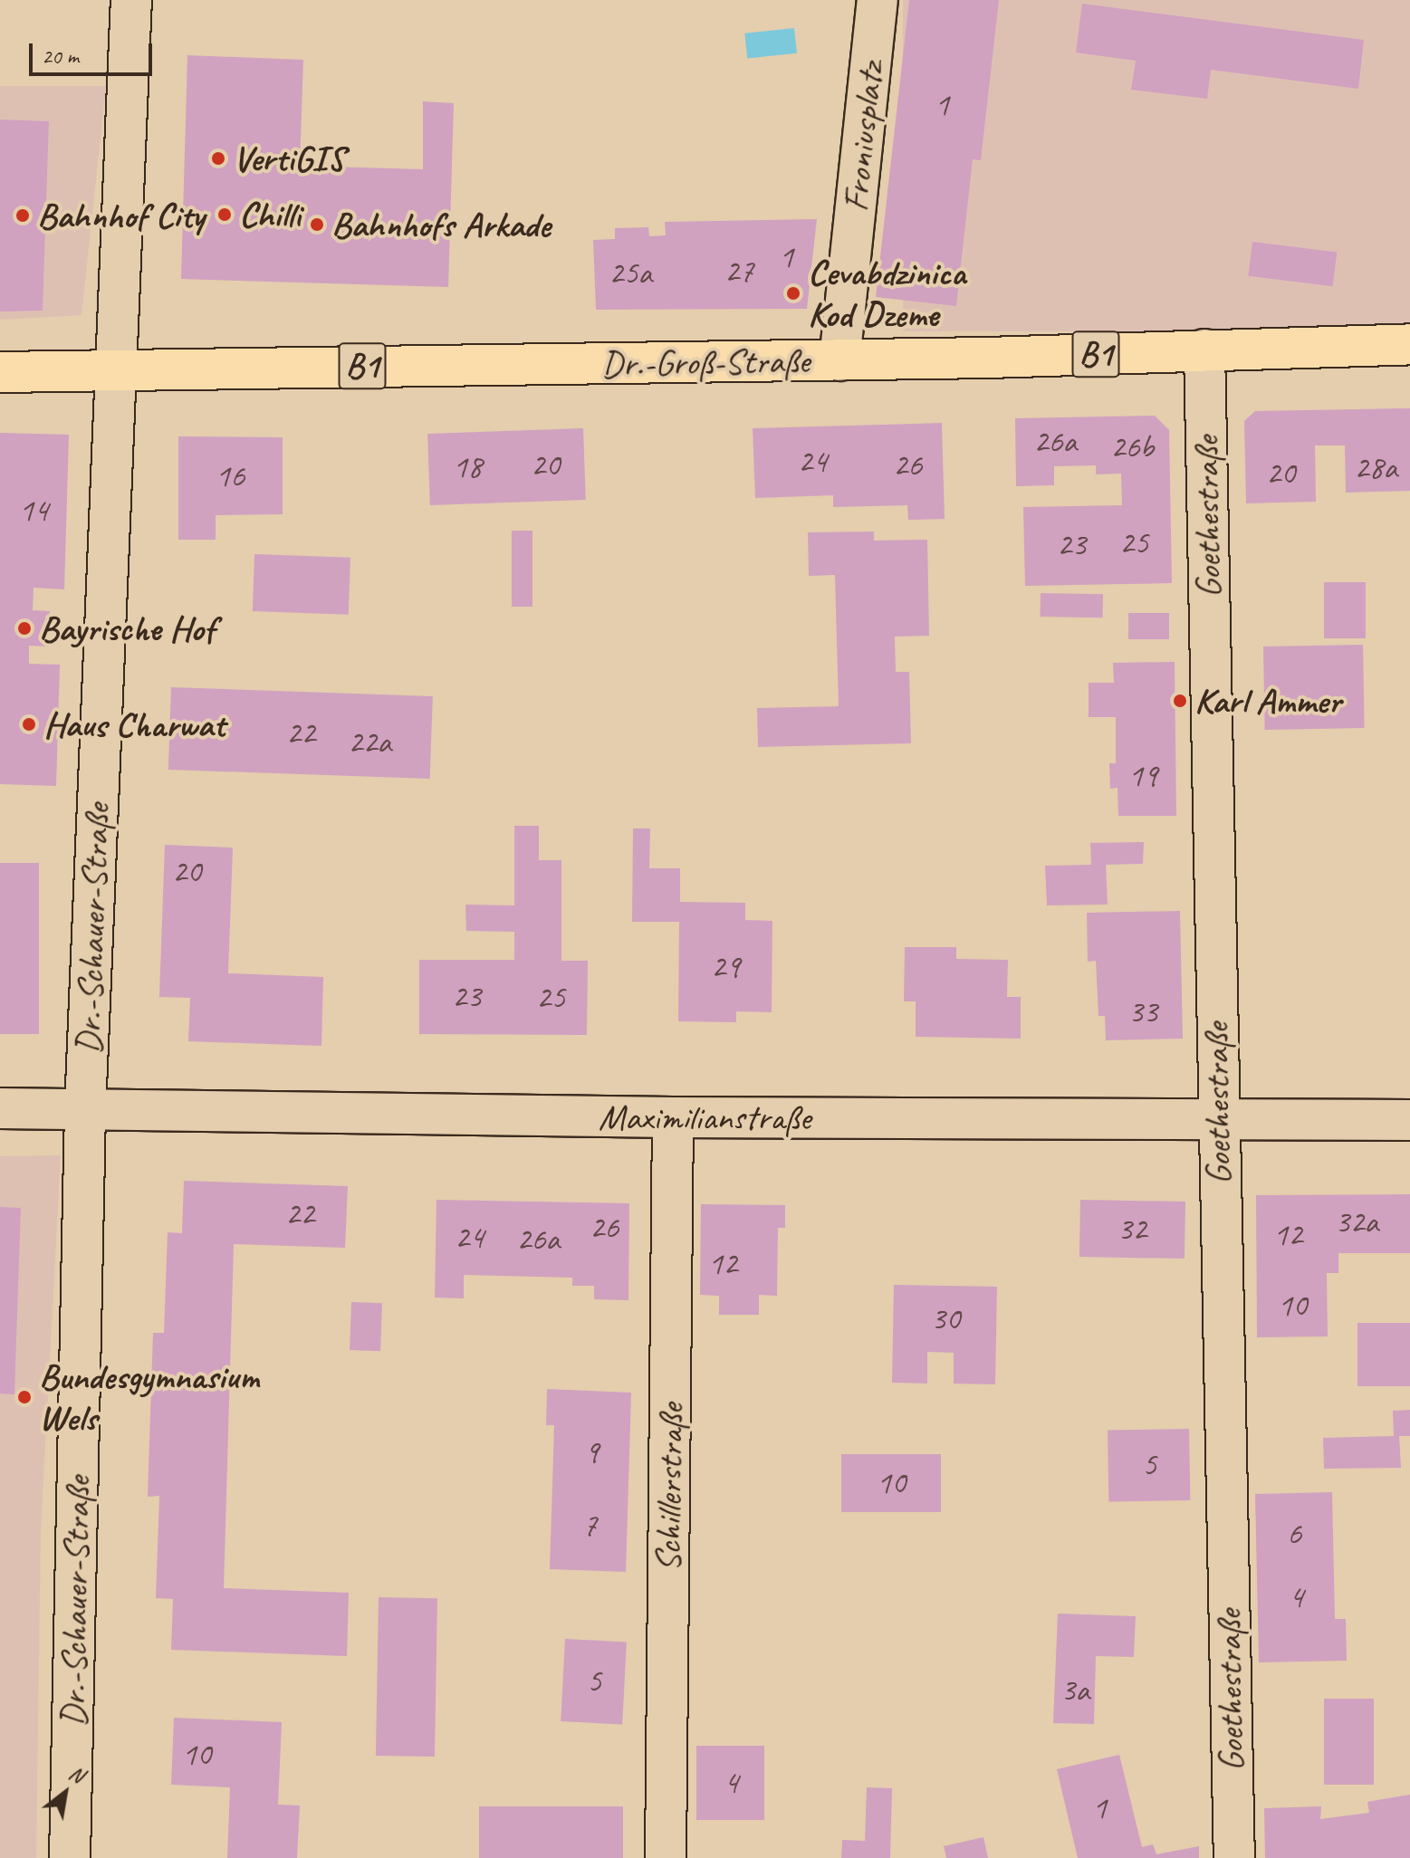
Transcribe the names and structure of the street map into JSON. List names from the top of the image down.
{
  "streets": {
    "main road": ["B1", "Dr.-Groß-Straße"],
    "street": [
      "Froniusplatz",
      "Goethestraße",
      "Dr.-Schauer-Straße",
      "Maximilianstraße",
      "Schillerstraße"
    ]
  },
  "crossings": [
    ["Froniusplatz", "Dr.-Groß-Straße"],
    ["Dr.-Groß-Straße", "Goethestraße"],
    ["Dr.-Groß-Straße", "Dr.-Schauer-Straße"],
    ["Goethestraße", "Maximilianstraße"],
    ["Dr.-Schauer-Straße", "Maximilianstraße"],
    ["Maximilianstraße", "Schillerstraße"]
  ],
  "places": [
    "VertiGIS",
    "Chilli",
    "Bahnhof City",
    "Bahnhofs Arkade",
    "Cevabdzinica Kod Dzeme",
    "Bayrische Hof",
    "Karl Ammer",
    "Haus Charwat",
    "Bundesgymnasium Wels"
  ],
  "house_numbers": [
    "1",
    "1",
    "27",
    "25a",
    "26a",
    "26b",
    "24",
    "20",
    "26",
    "18",
    "28a",
    "20",
    "16",
    "14",
    "25",
    "23",
    "22",
    "22a",
    "19",
    "20",
    "29",
    "23",
    "25",
    "33",
    "22",
    "32a",
    "26",
    "32",
    "12",
    "24",
    "26a",
    "12",
    "10",
    "30",
    "9",
    "5",
    "10",
    "7",
    "6",
    "4",
    "5",
    "3a",
    "10",
    "4",
    "1"
  ],
  "scale_bar": "20 m",
  "north": "top right"
}
